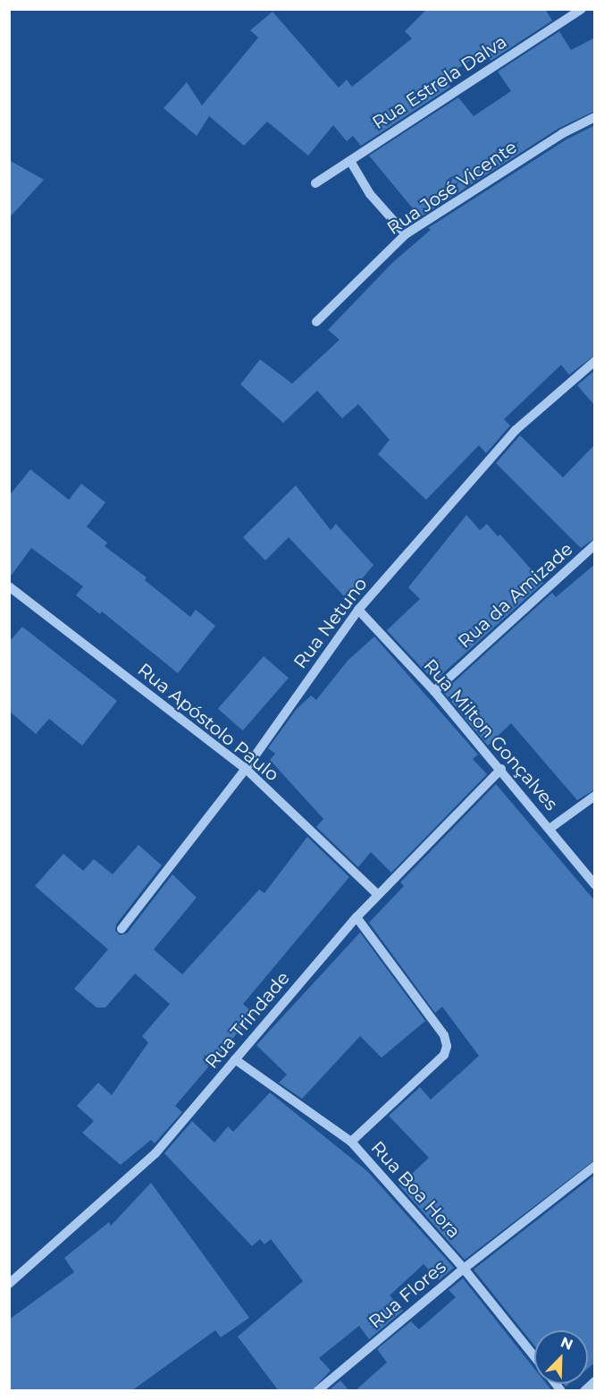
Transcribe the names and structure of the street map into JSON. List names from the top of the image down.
{
  "streets": {
    "street": [
      "Rua Estrela Dalva",
      "Rua José Vicente",
      "Rua da Amizade",
      "Rua Netuno",
      "Rua Apóstolo Paulo",
      "Rua Milton Gonçalves",
      "Rua Trindade",
      "Rua Boa Hora",
      "Rua Flores"
    ]
  },
  "crossings": [
    ["Rua da Amizade", "Rua Milton Gonçalves"],
    ["Rua Netuno", "Rua Apóstolo Paulo"],
    ["Rua Netuno", "Rua Milton Gonçalves"],
    ["Rua Apóstolo Paulo", "Rua Trindade"],
    ["Rua Milton Gonçalves", "Rua Trindade"],
    ["Rua Trindade", "Rua Boa Hora"],
    ["Rua Boa Hora", "Rua Flores"]
  ],
  "north": "top right"
}
